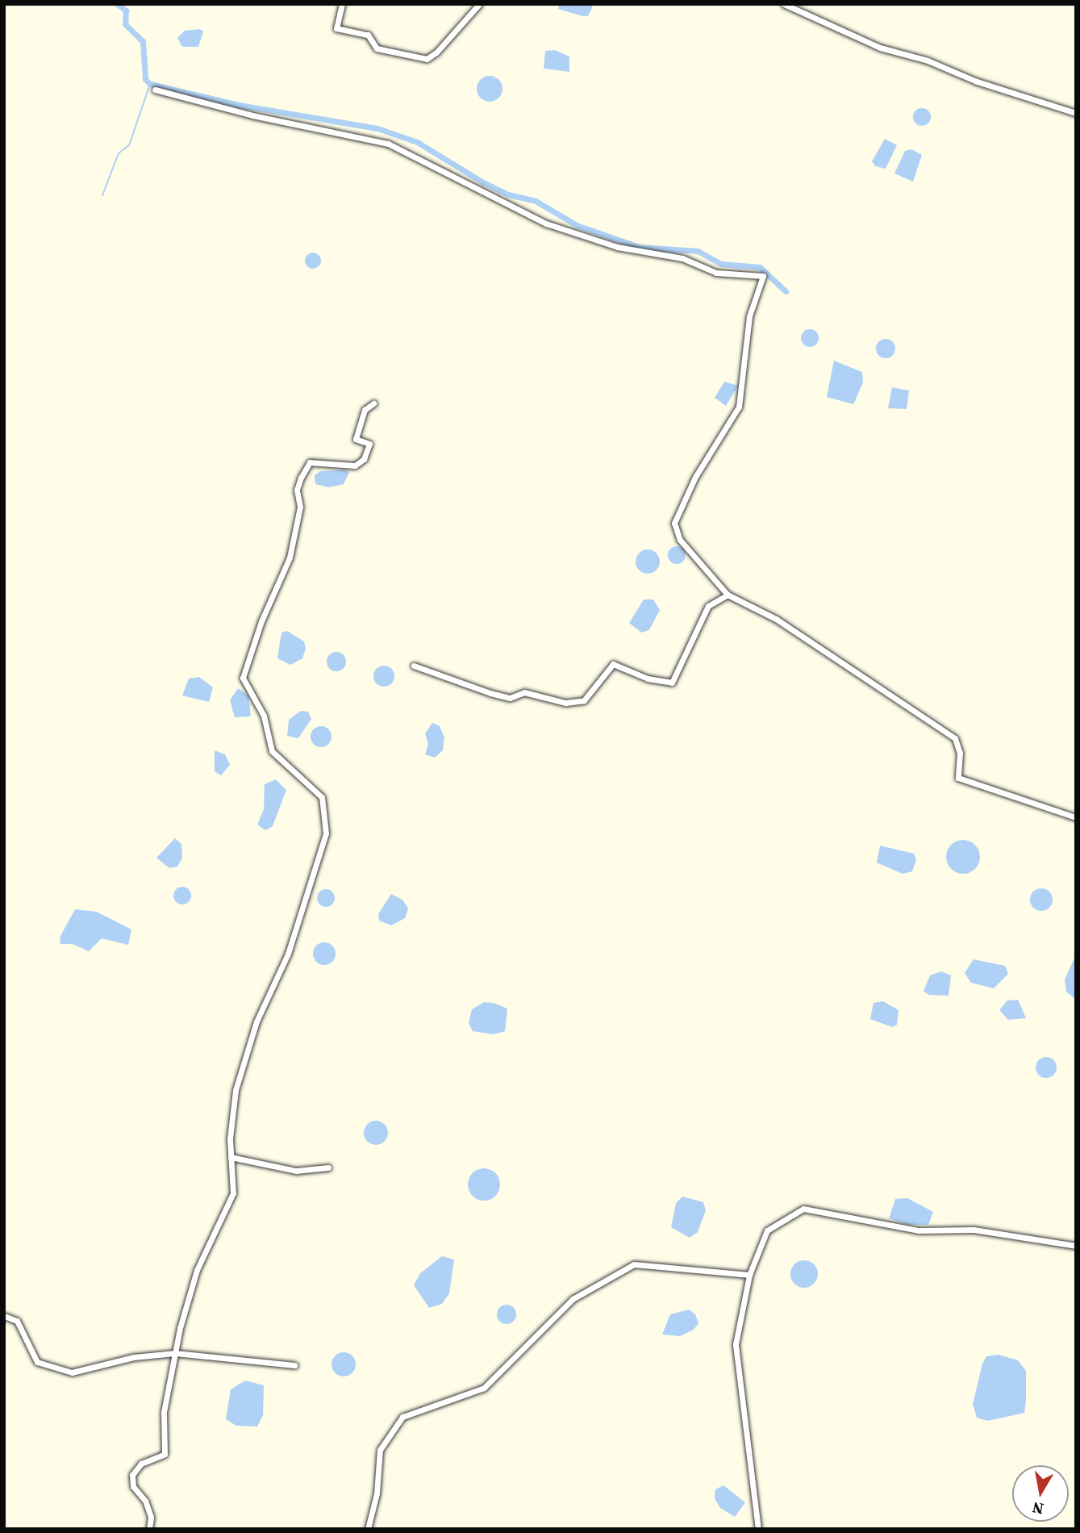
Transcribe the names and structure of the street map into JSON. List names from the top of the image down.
{
  "north": "bottom"
}
